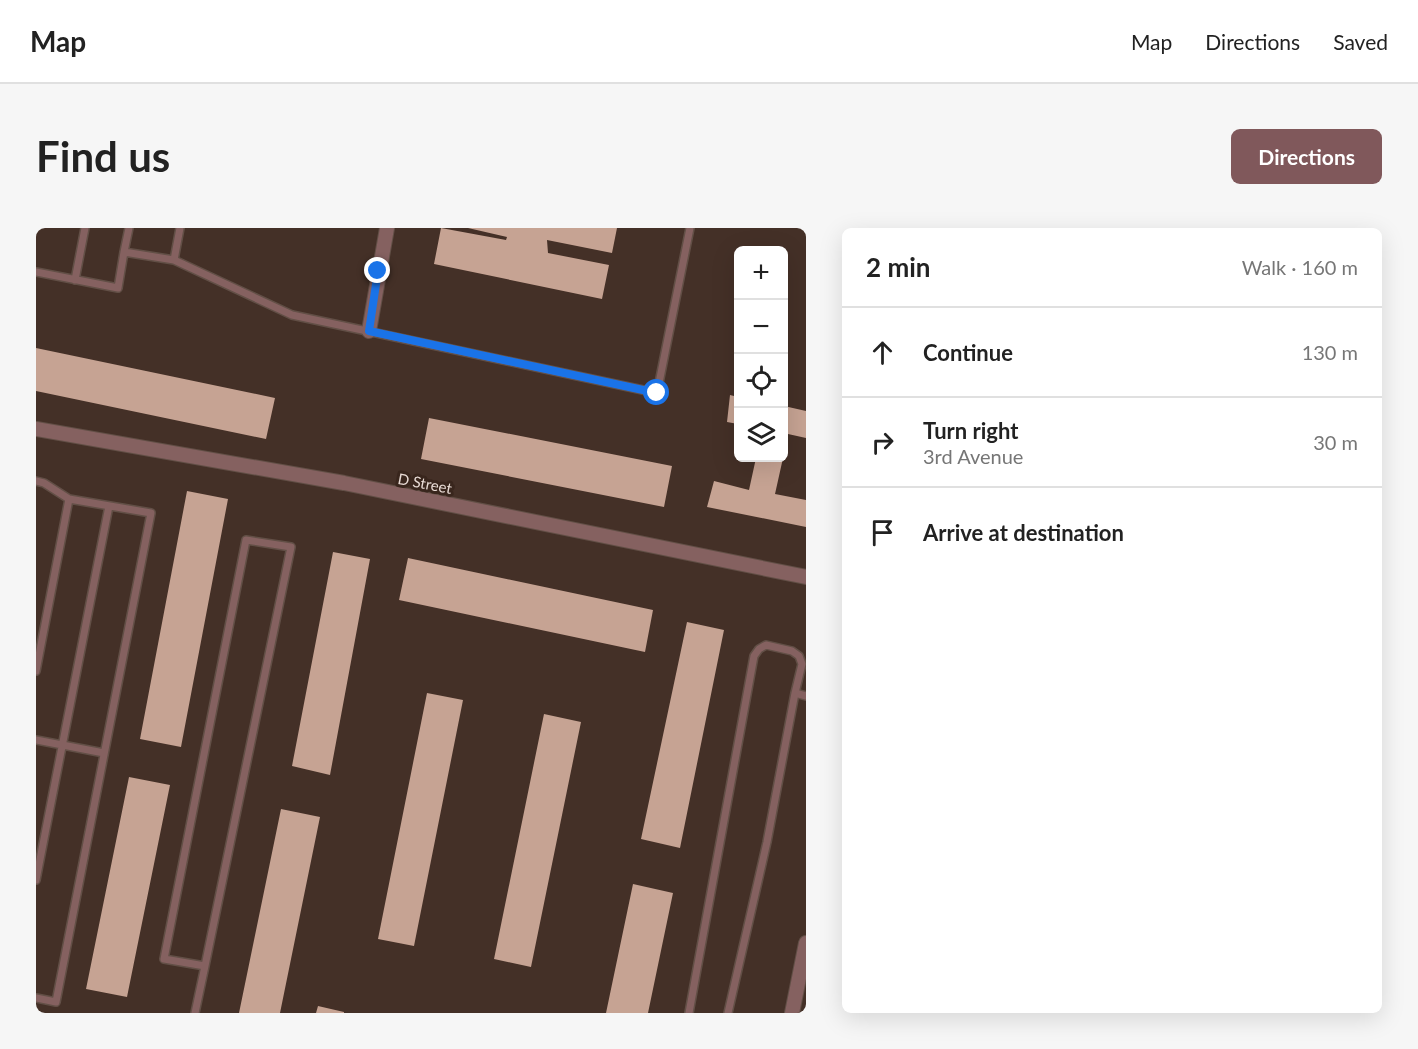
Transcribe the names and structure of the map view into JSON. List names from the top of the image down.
{
  "streets": {
    "street": ["D Street"]
  },
  "page": {
    "header": "Map",
    "nav": ["Map", "Directions", "Saved"],
    "buttons": "Directions",
    "title": "Find us",
    "heading": ["2 min", "Walk · 160 m"],
    "map_buttons": ["+", "−"],
    "list": [
      ["Continue", "130 m"],
      ["Turn right", "3rd Avenue", "30 m"],
      "Arrive at destination"
    ]
  }
}
